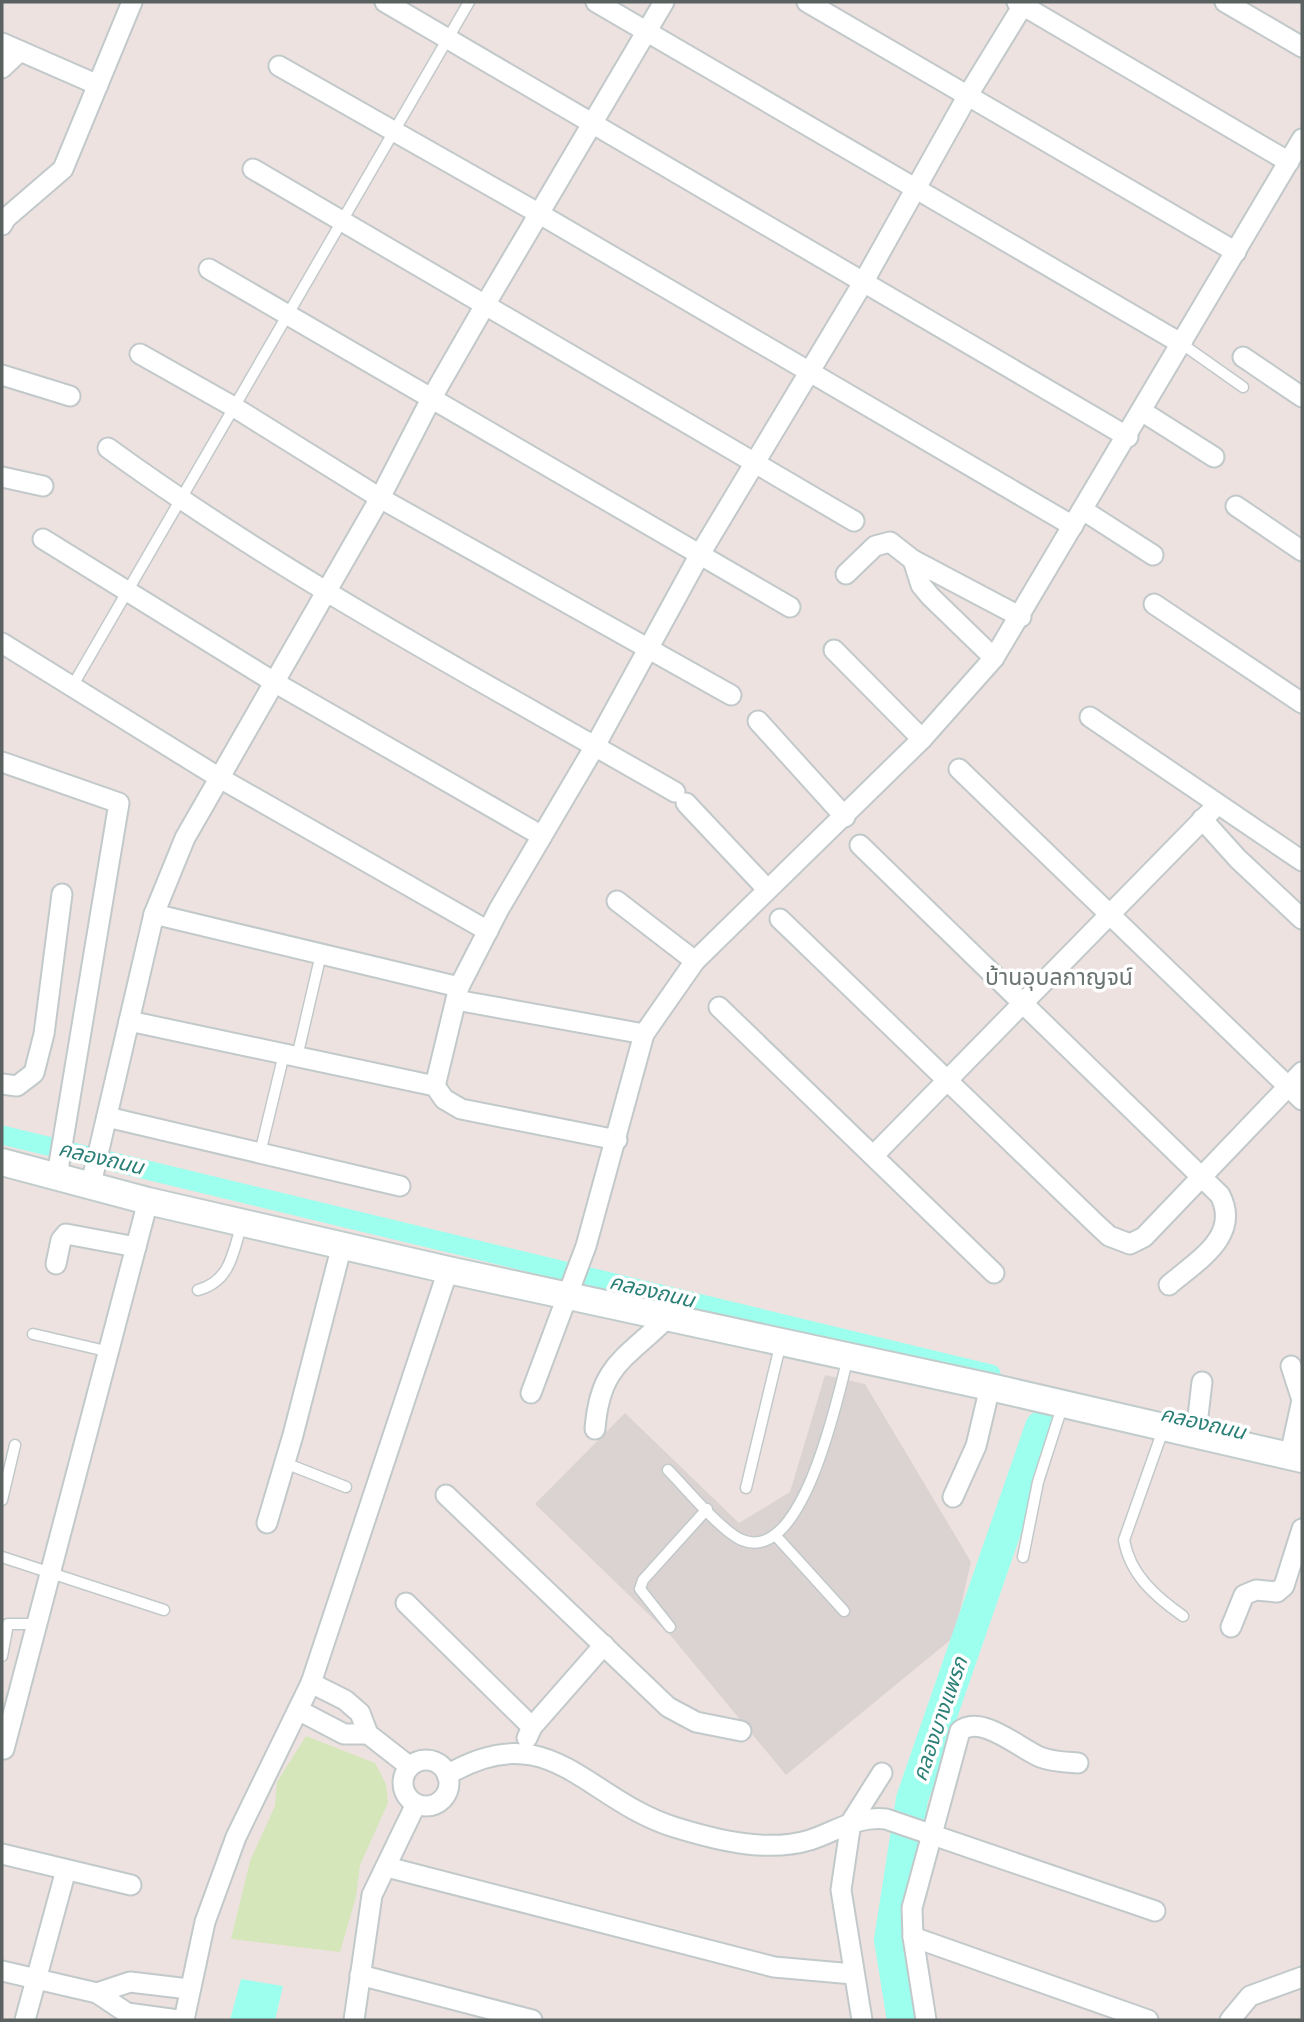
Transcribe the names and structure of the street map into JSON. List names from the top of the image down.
{
  "districts": ["บ้านอุบลกาญจน์"],
  "water": ["คลองถนน", "คลองบางแพรก"]
}
